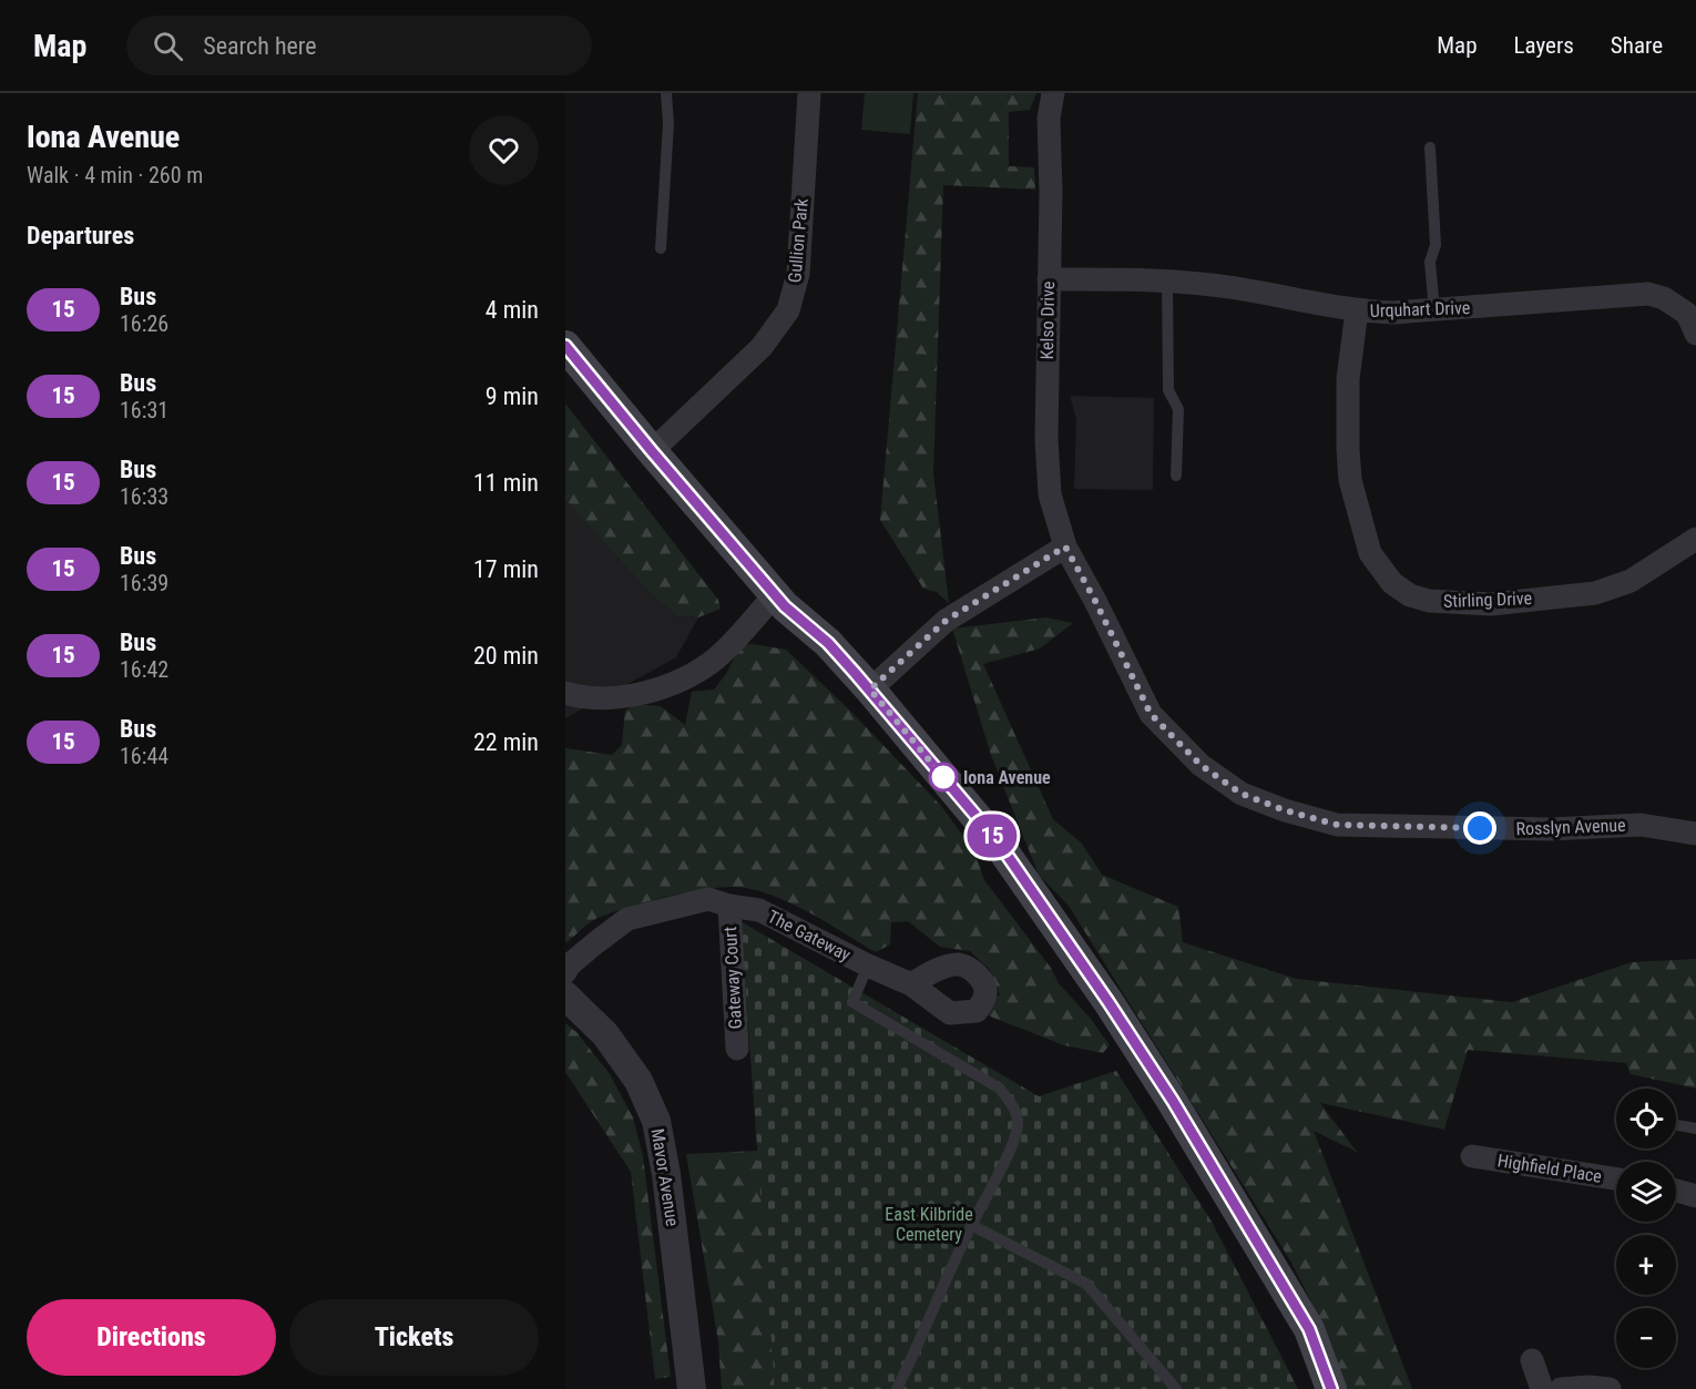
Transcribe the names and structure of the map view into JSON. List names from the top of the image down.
{
  "streets": {
    "street": [
      "Gullion Park",
      "Urquhart Drive",
      "Kelso Drive",
      "Stirling Drive",
      "Rosslyn Avenue",
      "The Gateway",
      "Gateway Court",
      "Highfield Place",
      "Mavor Avenue"
    ]
  },
  "crossings": [
    ["Urquhart Drive", "Kelso Drive"],
    ["Urquhart Drive", "Stirling Drive"],
    ["Kelso Drive", "Rosslyn Avenue"],
    ["The Gateway", "Gateway Court"]
  ],
  "parks": ["East Kilbride Cemetery"],
  "places": ["Iona Avenue"],
  "lines": ["bus line 15"],
  "page": {
    "header": "Map",
    "search": "Search here",
    "nav": ["Map", "Layers", "Share"],
    "heading": [
      ["Iona Avenue", "Walk · 4 min · 260 m"],
      "Departures"
    ],
    "on_map": "15",
    "list": [
      {
        "mark": "15",
        "name": "Bus",
        "note": "16:26",
        "value": "4 min"
      },
      {
        "mark": "15",
        "name": "Bus",
        "note": "16:31",
        "value": "9 min"
      },
      {
        "mark": "15",
        "name": "Bus",
        "note": "16:33",
        "value": "11 min"
      },
      {
        "mark": "15",
        "name": "Bus",
        "note": "16:39",
        "value": "17 min"
      },
      {
        "mark": "15",
        "name": "Bus",
        "note": "16:42",
        "value": "20 min"
      },
      {
        "mark": "15",
        "name": "Bus",
        "note": "16:44",
        "value": "22 min"
      }
    ],
    "map_buttons": ["+", "−"],
    "buttons": ["Directions", "Tickets"]
  }
}
